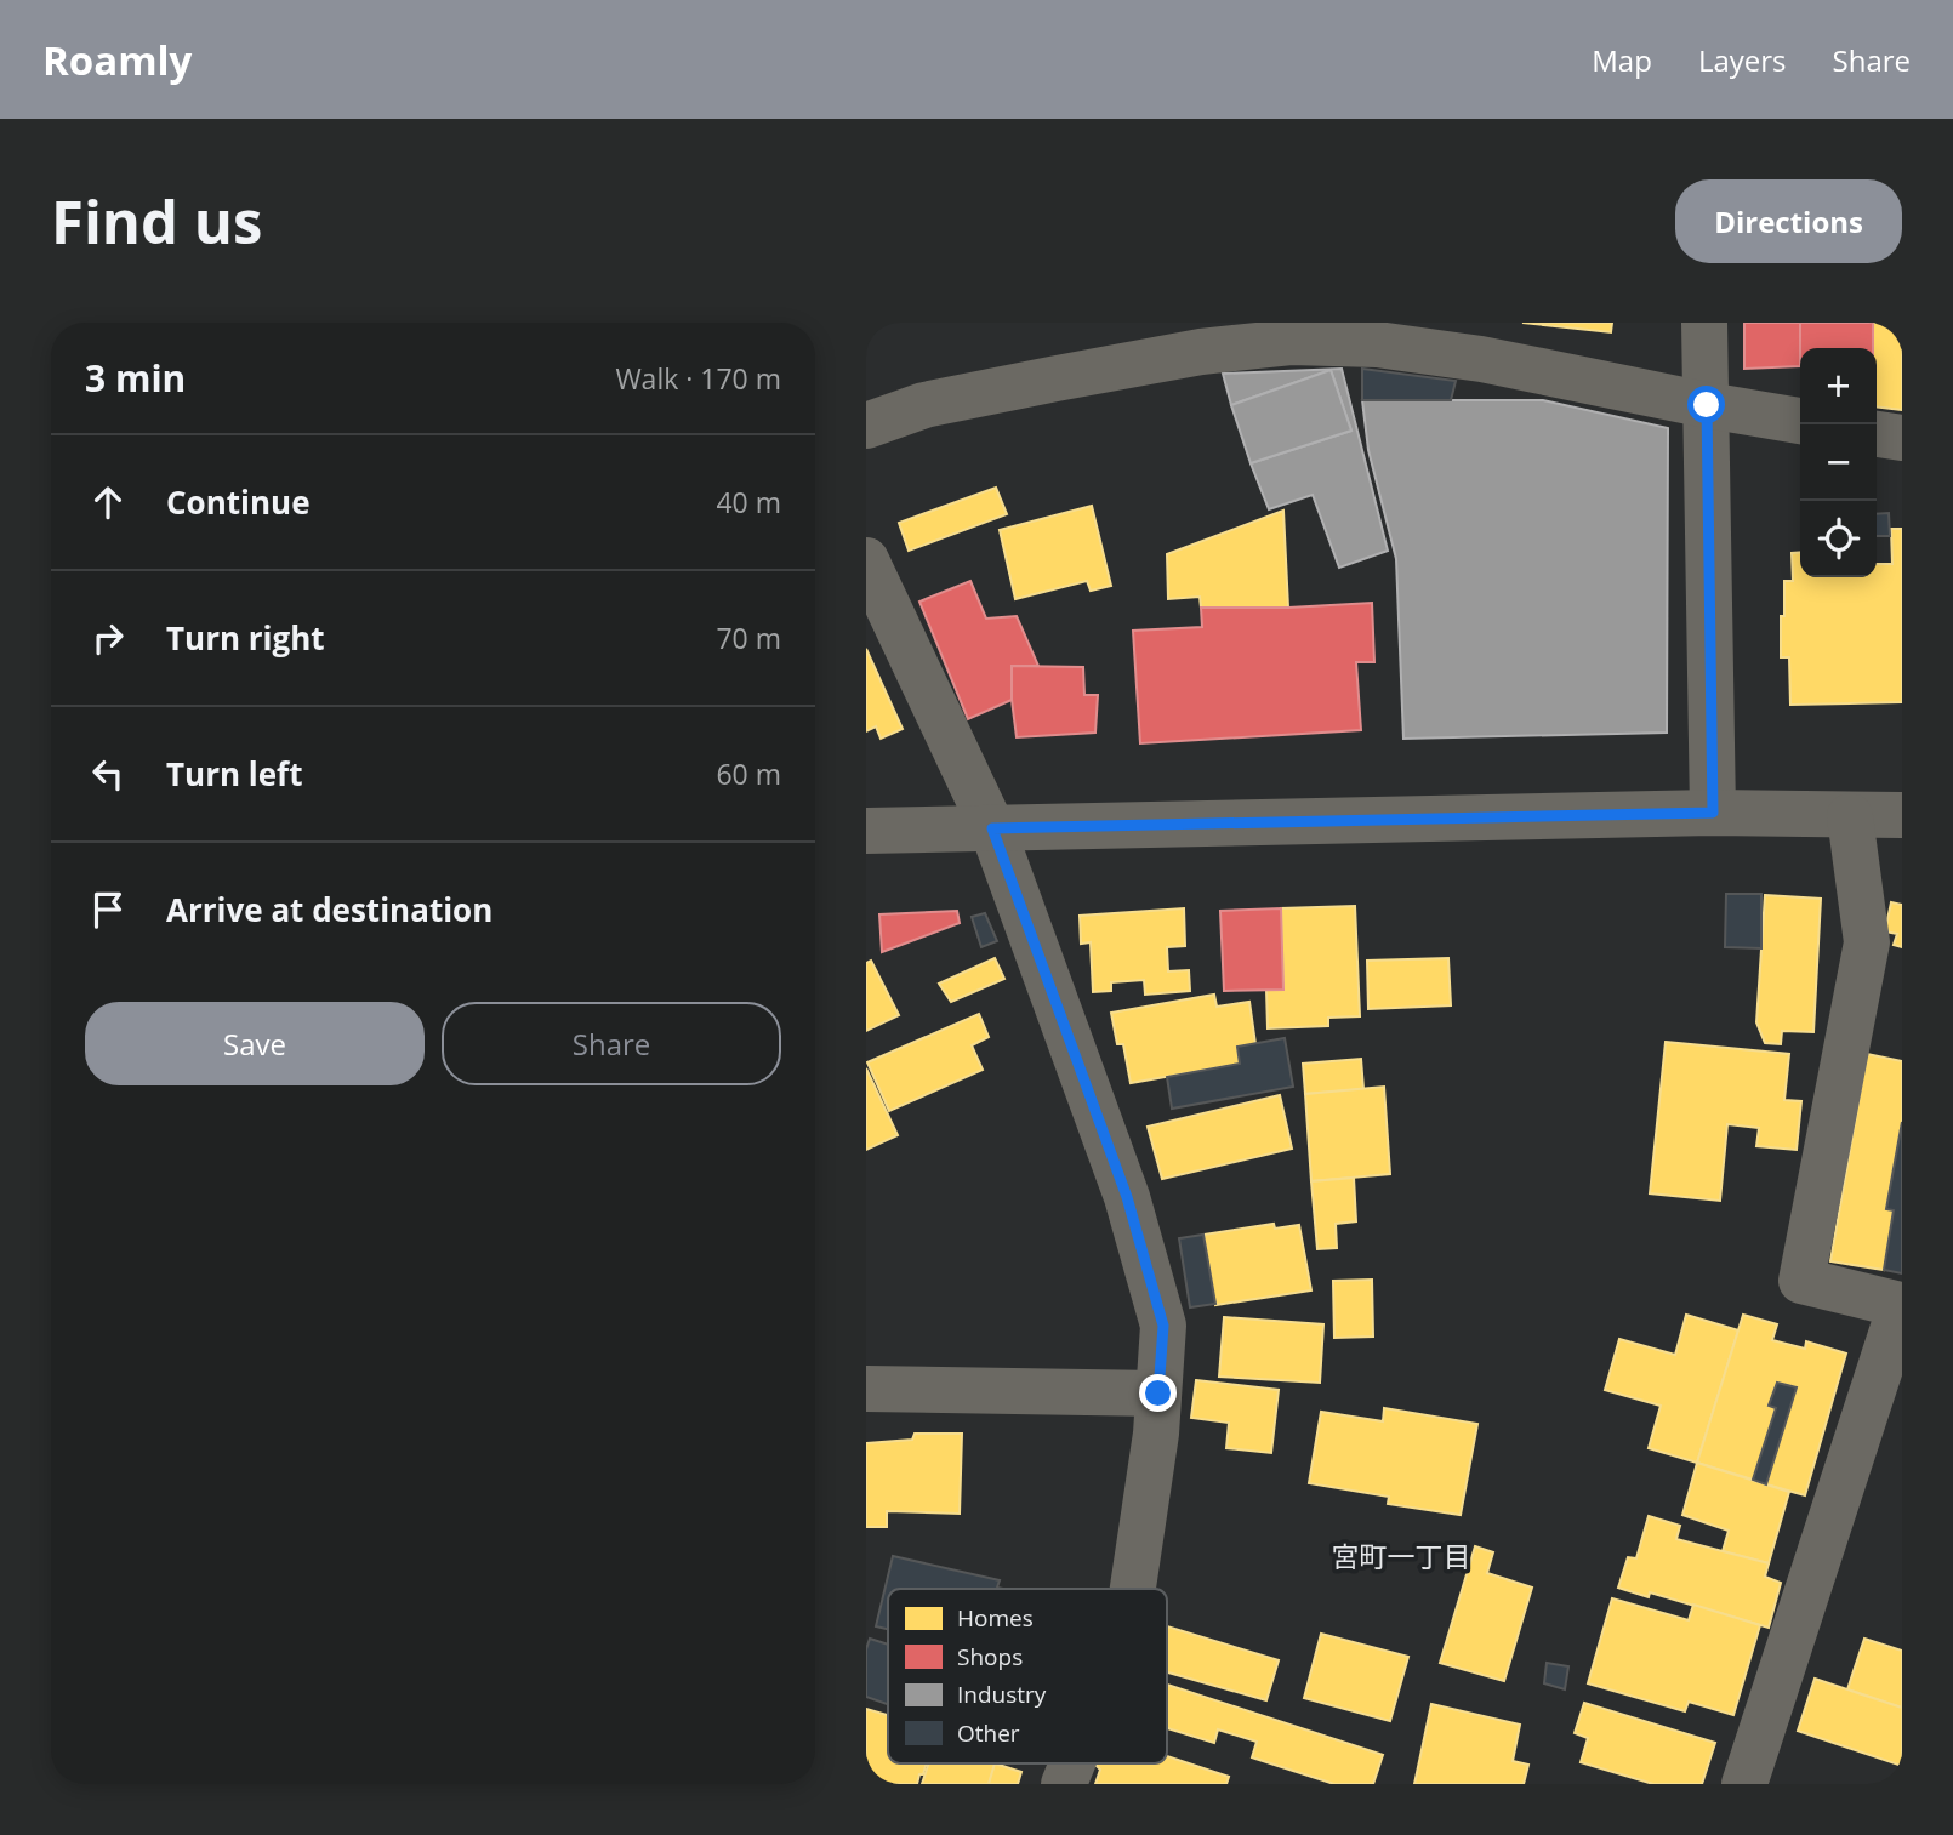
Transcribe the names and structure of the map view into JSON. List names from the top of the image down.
{
  "districts": ["宮町一丁目"],
  "legend": [
    "Homes",
    "Shops",
    "Industry",
    "Other"
  ],
  "page": {
    "header": "Roamly",
    "nav": ["Map", "Layers", "Share"],
    "buttons": [
      "Directions",
      ["Save", "Share"]
    ],
    "title": "Find us",
    "heading": ["3 min", "Walk · 170 m"],
    "map_buttons": ["+", "−"],
    "list": [
      ["Continue", "40 m"],
      ["Turn right", "70 m"],
      ["Turn left", "60 m"],
      "Arrive at destination"
    ]
  }
}
